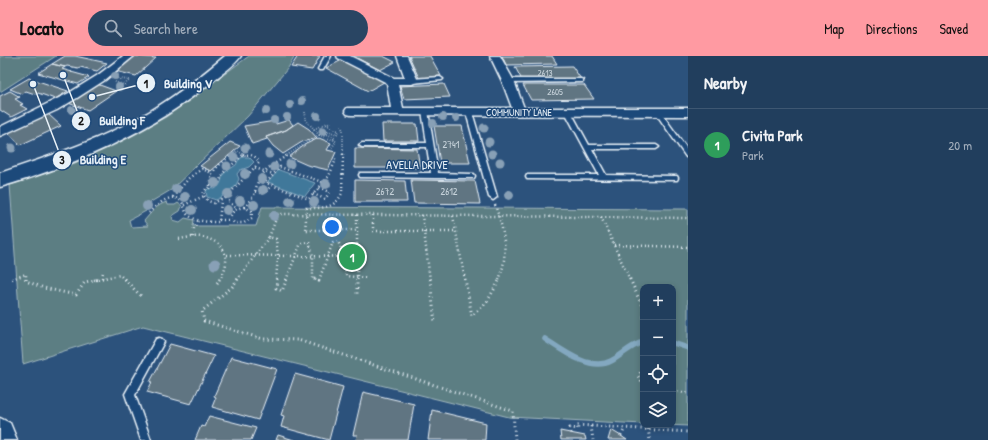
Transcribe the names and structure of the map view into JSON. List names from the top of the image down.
{
  "streets": {
    "street": ["COMMUNITY LANE"],
    "lane": ["AVELLA DRIVE"]
  },
  "places": ["Building F", "Building E", "Building V"],
  "house_numbers": [
    "2613",
    "2605",
    "2741",
    "2672",
    "2612"
  ],
  "page": {
    "header": "Locato",
    "search": "Search here",
    "nav": ["Map", "Directions", "Saved"],
    "heading": "Nearby",
    "list": [
      {
        "mark": "1",
        "name": "Civita Park",
        "note": "Park",
        "value": "20 m"
      }
    ],
    "pins": "1",
    "map_buttons": ["+", "−"]
  }
}
